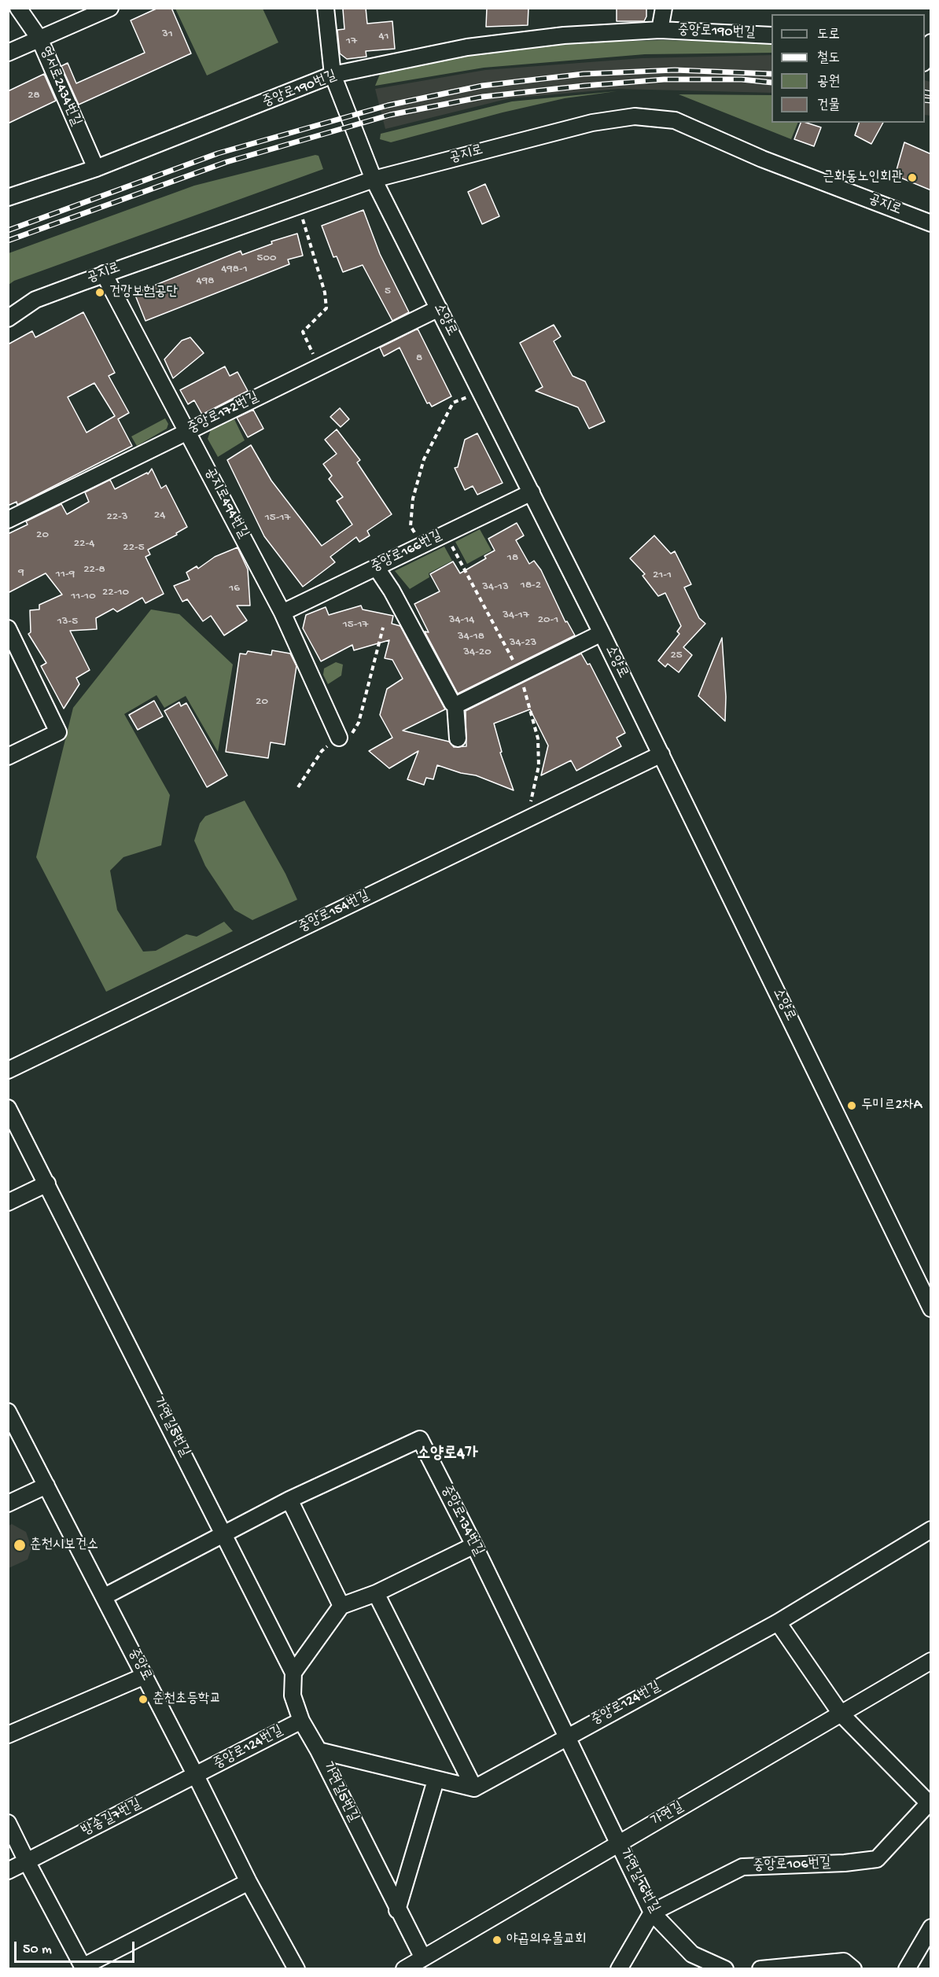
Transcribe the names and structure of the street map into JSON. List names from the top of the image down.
{
  "streets": {
    "street": [
      "중앙로190번길",
      "영서로2434번길",
      "공지로",
      "소양로",
      "중앙로172번길",
      "공지로494번길",
      "중앙로166번길",
      "중앙로154번길",
      "가연길5번길",
      "중앙로134번길",
      "중앙로",
      "중앙로124번길",
      "가연길",
      "방송길7번길",
      "중앙로106번길",
      "가연길16번길"
    ]
  },
  "crossings": [
    ["중앙로190번길", "영서로2434번길"],
    ["중앙로190번길", "소양로"],
    ["공지로", "소양로"],
    ["공지로", "공지로494번길"],
    ["소양로", "중앙로172번길"],
    ["소양로", "중앙로166번길"],
    ["소양로", "중앙로154번길"],
    ["중앙로172번길", "공지로494번길"],
    ["공지로494번길", "중앙로166번길"],
    ["가연길5번길", "중앙로134번길"],
    ["가연길5번길", "중앙로124번길"],
    ["가연길5번길", "가연길"],
    ["중앙로134번길", "중앙로"],
    ["중앙로134번길", "중앙로124번길"],
    ["중앙로134번길", "가연길"],
    ["중앙로134번길", "가연길16번길"],
    ["중앙로", "중앙로124번길"],
    ["중앙로", "방송길7번길"],
    ["중앙로124번길", "방송길7번길"],
    ["가연길", "가연길16번길"],
    ["중앙로106번길", "가연길16번길"]
  ],
  "districts": ["소양로4가"],
  "places": [
    "근화동노인회관",
    "건강보험공단",
    "두미르2차A",
    "춘천시보건소",
    "춘천초등학교",
    "야곱의우물교회"
  ],
  "house_numbers": [
    "31",
    "41",
    "17",
    "28",
    "500",
    "498-1",
    "498",
    "5",
    "8",
    "24",
    "22-3",
    "15-17",
    "20",
    "22-4",
    "22-5",
    "18",
    "22-8",
    "9",
    "11-9",
    "21-1",
    "18-2",
    "34-13",
    "16",
    "22-10",
    "11-10",
    "34-17",
    "34-14",
    "20-1",
    "13-5",
    "15-17",
    "34-18",
    "34-23",
    "34-20",
    "25",
    "20"
  ],
  "legend": [
    "도로",
    "철도",
    "공원",
    "건물"
  ],
  "scale_bar": "50 m"
}
